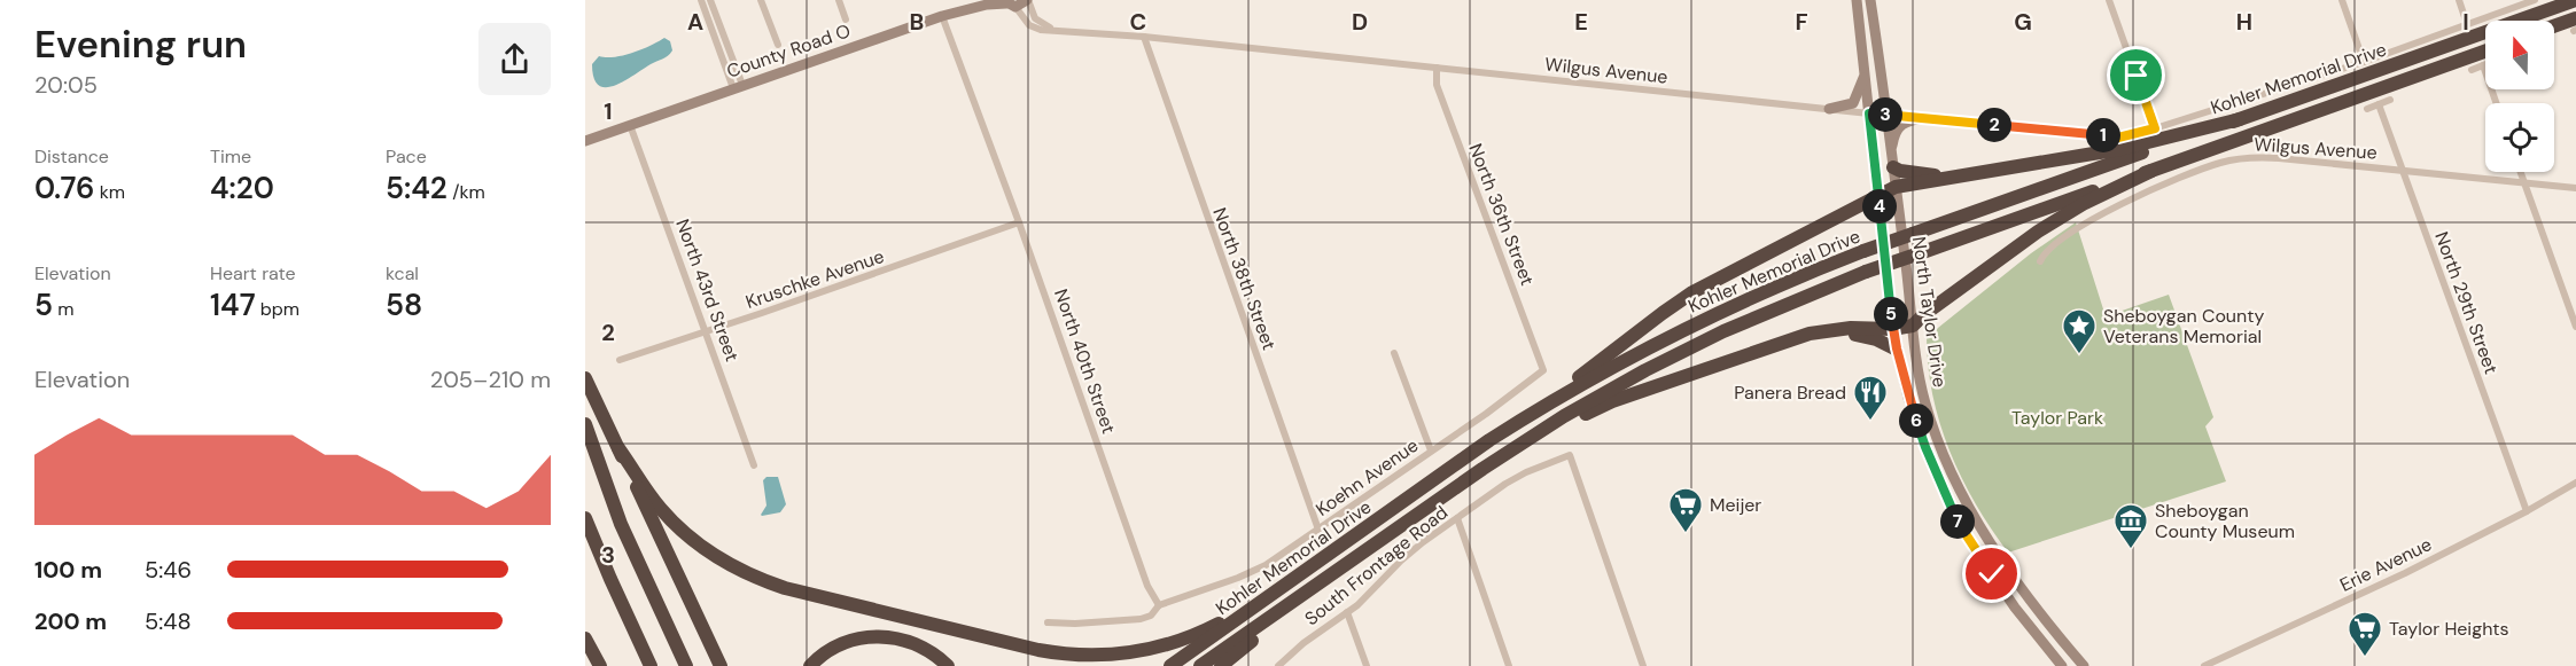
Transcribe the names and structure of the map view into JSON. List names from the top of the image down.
{
  "streets": {
    "highway": ["Kohler Memorial Drive"],
    "main road": ["County Road O", "North Taylor Drive"],
    "street": [
      "Wilgus Avenue",
      "North 36th Street",
      "Kruschke Avenue",
      "North 38th Street",
      "North 43rd Street",
      "North 29th Street",
      "North 40th Street",
      "Koehn Avenue",
      "Erie Avenue",
      "South Frontage Road"
    ]
  },
  "crossings": [
    ["County Road O", "Wilgus Avenue"],
    ["County Road O", "North 43rd Street"],
    ["County Road O", "North 40th Street"],
    ["Wilgus Avenue", "North 36th Street"],
    ["Wilgus Avenue", "North 38th Street"],
    ["Wilgus Avenue", "North 29th Street"],
    ["Wilgus Avenue", "North Taylor Drive"],
    ["North 36th Street", "Koehn Avenue"],
    ["Kruschke Avenue", "North 43rd Street"],
    ["Kruschke Avenue", "North 40th Street"],
    ["North 38th Street", "Koehn Avenue"],
    ["North 29th Street", "Erie Avenue"],
    ["North 40th Street", "Koehn Avenue"]
  ],
  "parks": ["Taylor Park"],
  "places": {
    "place": ["Sheboygan County Veterans Memorial"],
    "restaurant": ["Panera Bread"],
    "supermarket": ["Meijer", "Taylor Heights"],
    "museum": ["Sheboygan County Museum"]
  },
  "north": "top",
  "page": {
    "heading": ["Evening run", "20:05"],
    "pins": [
      "3",
      "2",
      "1",
      "4",
      "5",
      "6",
      "7"
    ],
    "stats": [
      ["Distance", "0.76 km"],
      ["Time", "4:20"],
      ["Pace", "5:42 /km"],
      ["Elevation", "5 m"],
      ["Heart rate", "147 bpm"],
      ["kcal", "58"]
    ],
    "chart": ["Elevation", "205–210 m"],
    "list": [
      {
        "name": "100 m",
        "note": "5:46"
      },
      {
        "name": "200 m",
        "note": "5:48"
      }
    ]
  },
  "grid": {
    "columns": [
      "A",
      "B",
      "C",
      "D",
      "E",
      "F",
      "G",
      "H",
      "I"
    ],
    "rows": ["1", "2", "3"]
  }
}
